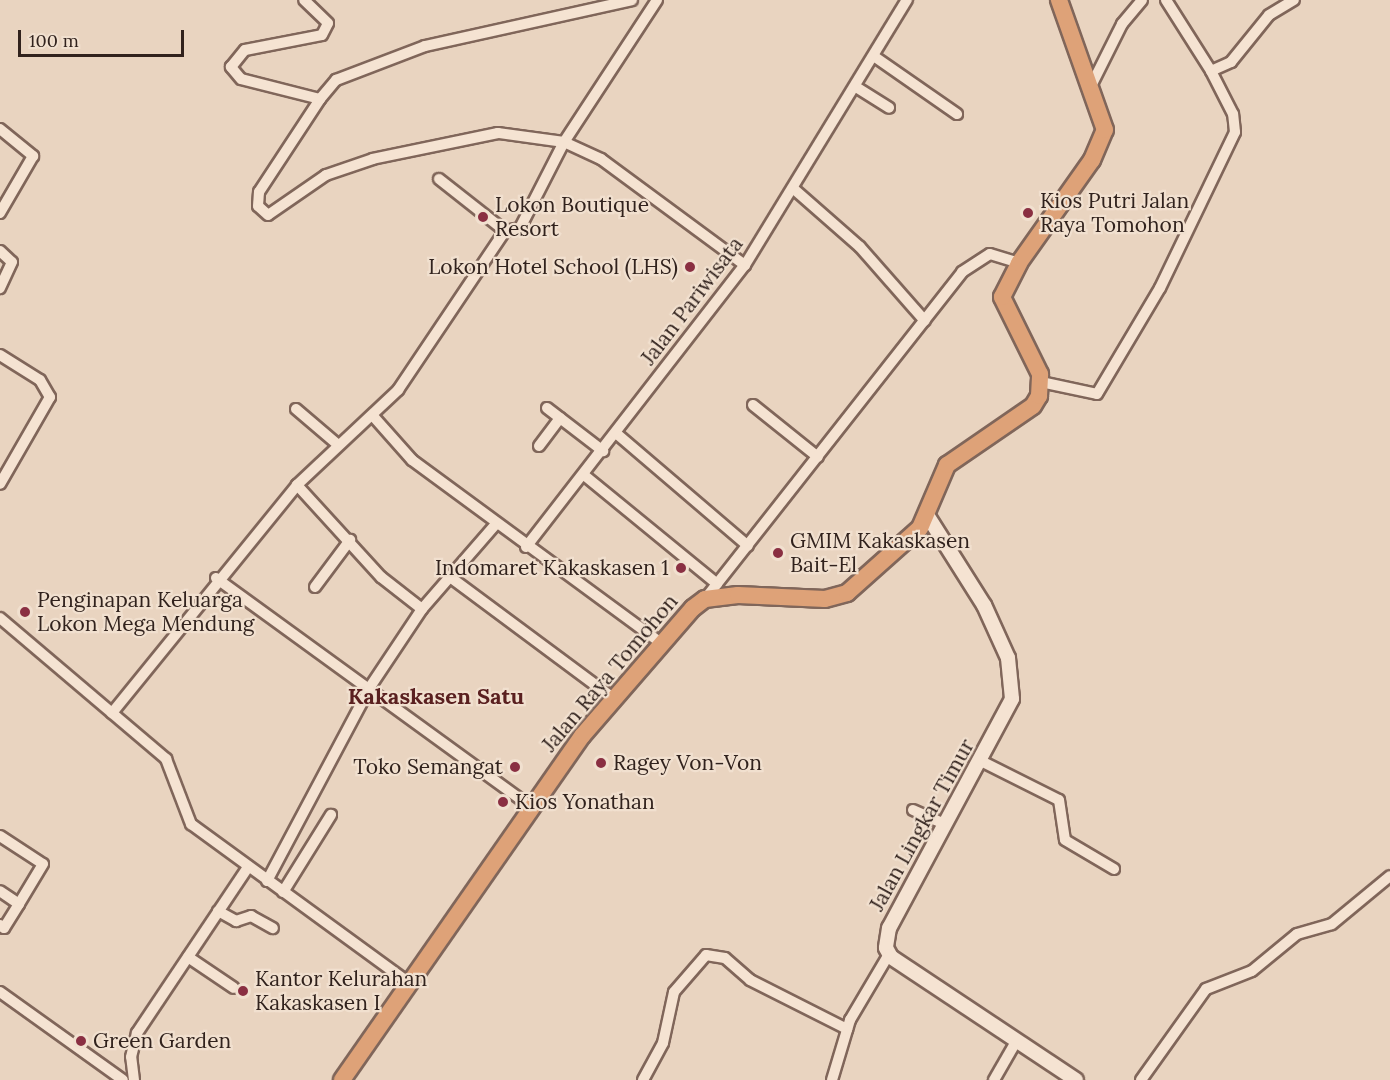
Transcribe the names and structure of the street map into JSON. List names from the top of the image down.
{
  "streets": {
    "highway": ["Jalan Raya Tomohon"],
    "main road": ["Jalan Lingkar Timur"],
    "street": ["Jalan Pariwisata"]
  },
  "crossings": [
    ["Jalan Raya Tomohon", "Jalan Lingkar Timur"]
  ],
  "districts": ["Kakaskasen Satu"],
  "places": [
    "Kios Putri Jalan Raya Tomohon",
    "Lokon Boutique Resort",
    "Lokon Hotel School (LHS)",
    "GMIM Kakaskasen Bait-El",
    "Indomaret Kakaskasen 1",
    "Penginapan Keluarga Lokon Mega Mendung",
    "Ragey Von-Von",
    "Toko Semangat",
    "Kios Yonathan",
    "Kantor Kelurahan Kakaskasen I",
    "Green Garden"
  ],
  "scale_bar": "100 m"
}
